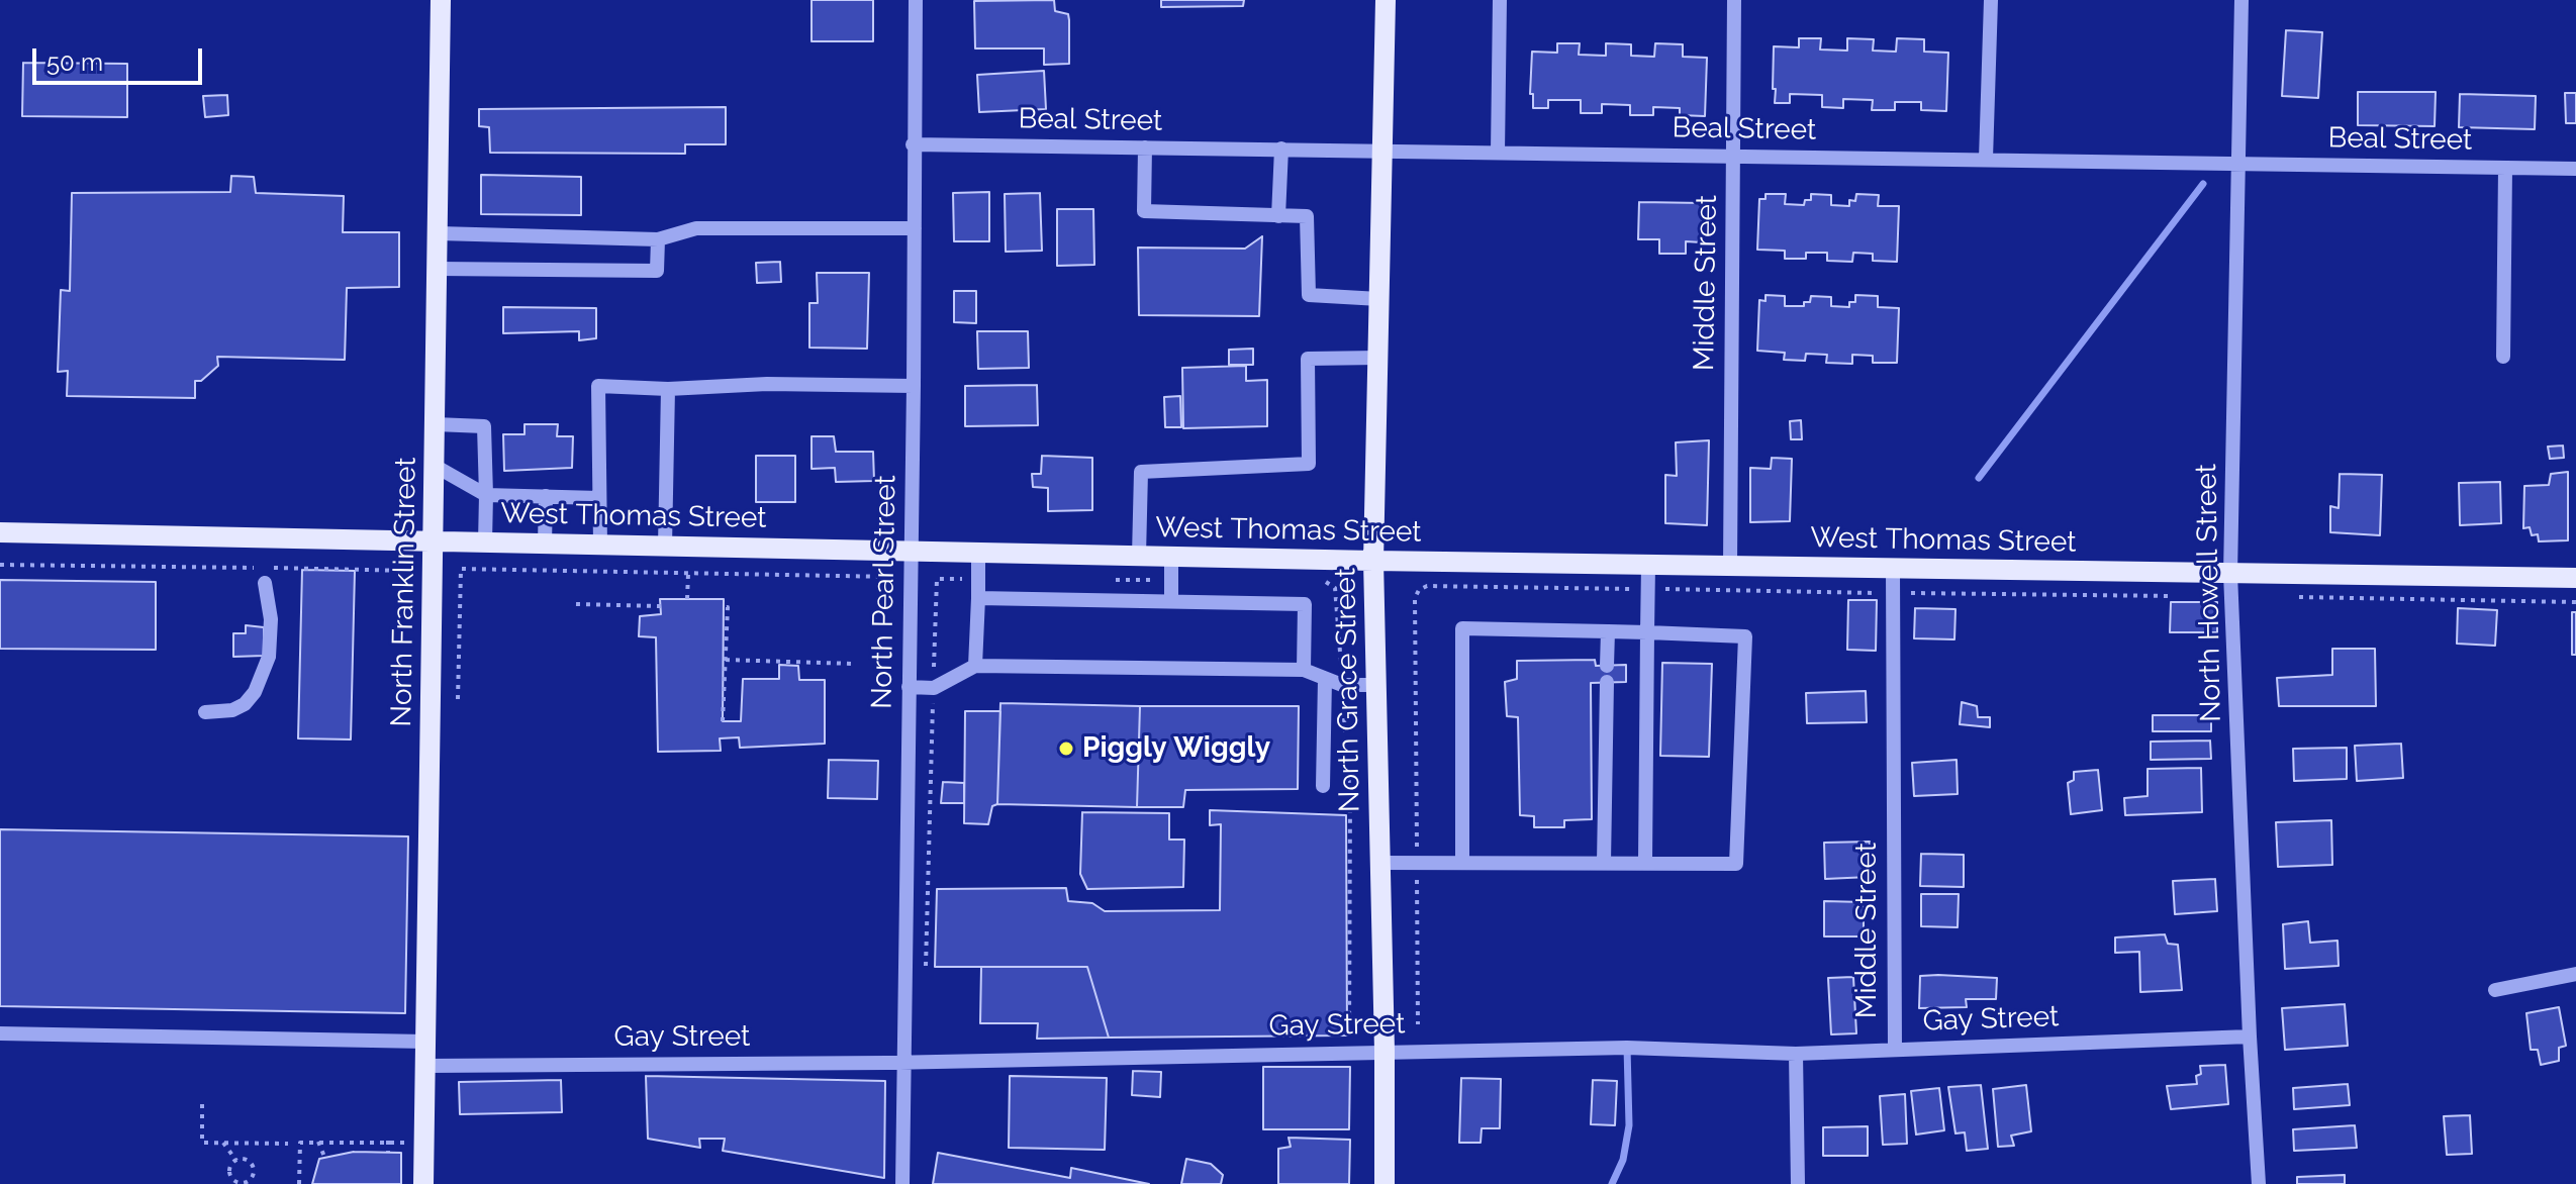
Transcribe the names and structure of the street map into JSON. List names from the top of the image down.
{
  "streets": {
    "main road": ["West Thomas Street", "North Franklin Street", "North Grace Street"],
    "street": [
      "Beal Street",
      "Middle Street",
      "North Pearl Street",
      "North Howell Street",
      "Gay Street"
    ]
  },
  "crossings": [
    ["Beal Street", "Middle Street"],
    ["Beal Street", "North Pearl Street"],
    ["Beal Street", "North Howell Street"],
    ["Beal Street", "North Grace Street"],
    ["Middle Street", "West Thomas Street"],
    ["Middle Street", "Gay Street"],
    ["West Thomas Street", "North Franklin Street"],
    ["West Thomas Street", "North Pearl Street"],
    ["West Thomas Street", "North Howell Street"],
    ["West Thomas Street", "North Grace Street"],
    ["North Franklin Street", "Gay Street"],
    ["North Pearl Street", "Gay Street"],
    ["North Howell Street", "Gay Street"],
    ["North Grace Street", "Gay Street"]
  ],
  "places": ["Piggly Wiggly"],
  "scale_bar": "50 m"
}
